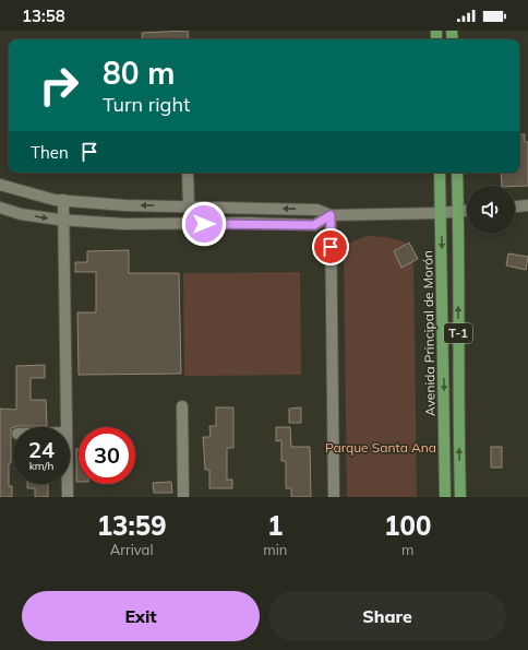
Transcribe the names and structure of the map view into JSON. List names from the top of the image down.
{
  "streets": {
    "main road": ["Avenida Principal de Morón", "T-1"]
  },
  "parks": ["Parque Santa Ana"],
  "page": {
    "status": "13:58",
    "turn": ["80 m", "Turn right"],
    "then": "Then",
    "speed": "24 km/h",
    "limit": "30",
    "eta": [
      "13:59",
      "Arrival",
      "1",
      "min",
      "100",
      "m"
    ],
    "buttons": ["Exit", "Share"]
  }
}
